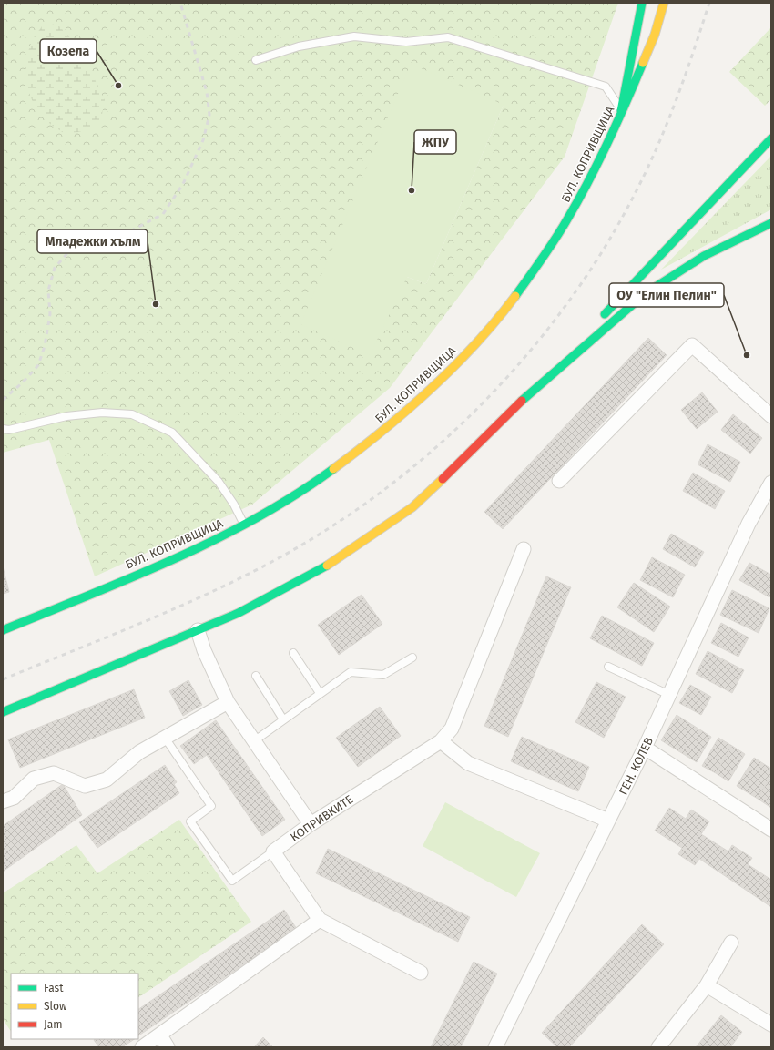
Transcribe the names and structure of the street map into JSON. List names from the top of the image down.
{
  "streets": {
    "main road": ["БУЛ. КОПРИВЩИЦА"],
    "street": ["ГЕН. КОЛЕВ", "КОПРИВКИТЕ"]
  },
  "places": [
    "Козела",
    "ЖПУ",
    "Младежки хълм",
    "ОУ \"Елин Пелин\""
  ],
  "legend": ["Fast", "Slow", "Jam"]
}
